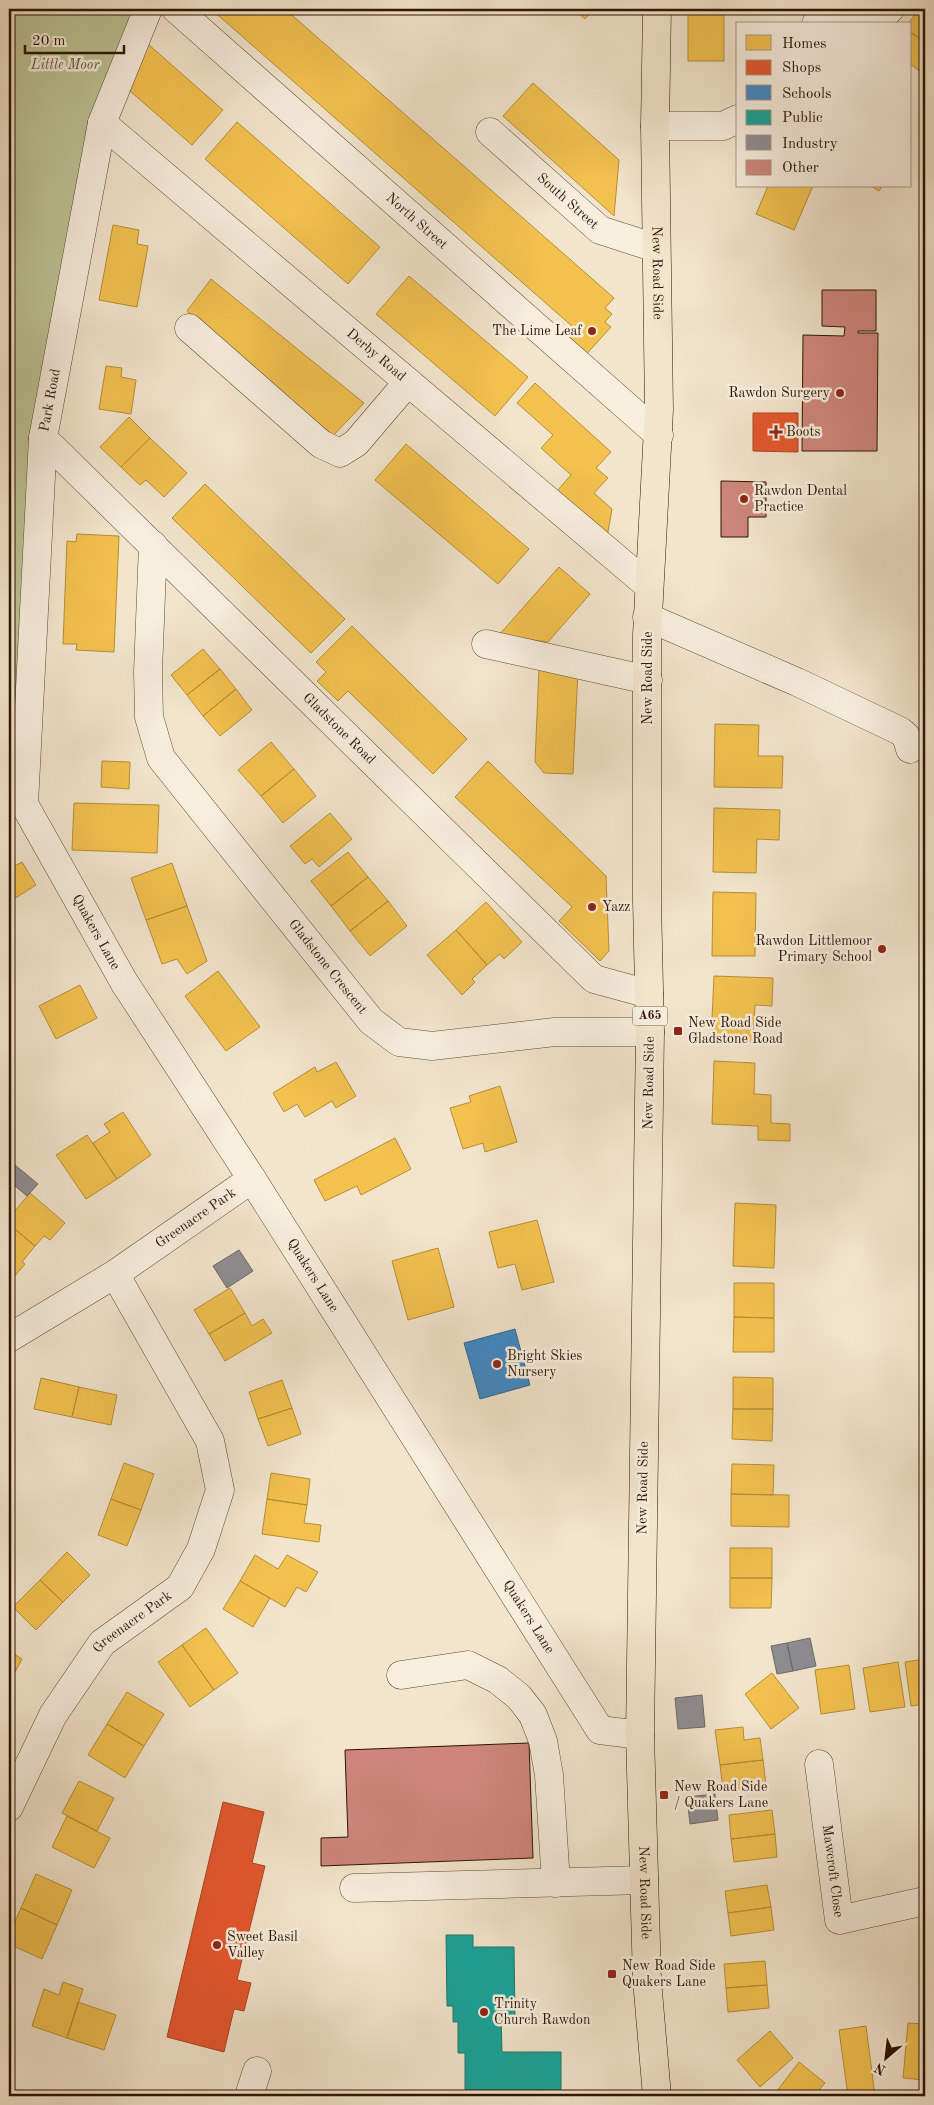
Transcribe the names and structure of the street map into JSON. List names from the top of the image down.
{
  "streets": {
    "main road": ["New Road Side", "A65"],
    "street": [
      "South Street",
      "North Street",
      "Derby Road",
      "Park Road",
      "Gladstone Road",
      "Quakers Lane",
      "Gladstone Crescent",
      "Greenacre Park",
      "Mawcroft Close"
    ]
  },
  "crossings": [
    ["South Street", "New Road Side"],
    ["North Street", "New Road Side"],
    ["New Road Side", "Derby Road"],
    ["New Road Side", "Gladstone Road"],
    ["New Road Side", "Quakers Lane"],
    ["New Road Side", "Gladstone Crescent"],
    ["Derby Road", "Park Road"],
    ["Park Road", "Gladstone Road"],
    ["Park Road", "Quakers Lane"],
    ["Gladstone Road", "Gladstone Crescent"],
    ["Quakers Lane", "Greenacre Park"]
  ],
  "parks": ["Little Moor"],
  "places": {
    "other": [
      "The Lime Leaf",
      "Rawdon Surgery",
      "Rawdon Dental Practice",
      "Yazz",
      "Rawdon Littlemoor Primary School",
      "Bright Skies Nursery",
      "Sweet Basil Valley",
      "Trinity Church Rawdon"
    ],
    "health": ["Boots"],
    "transit": ["New Road Side Gladstone Road", "New Road Side / Quakers Lane", "New Road Side Quakers Lane"]
  },
  "legend": [
    "Homes",
    "Shops",
    "Schools",
    "Public",
    "Industry",
    "Other"
  ],
  "scale_bar": "20 m",
  "north": "bottom left"
}
